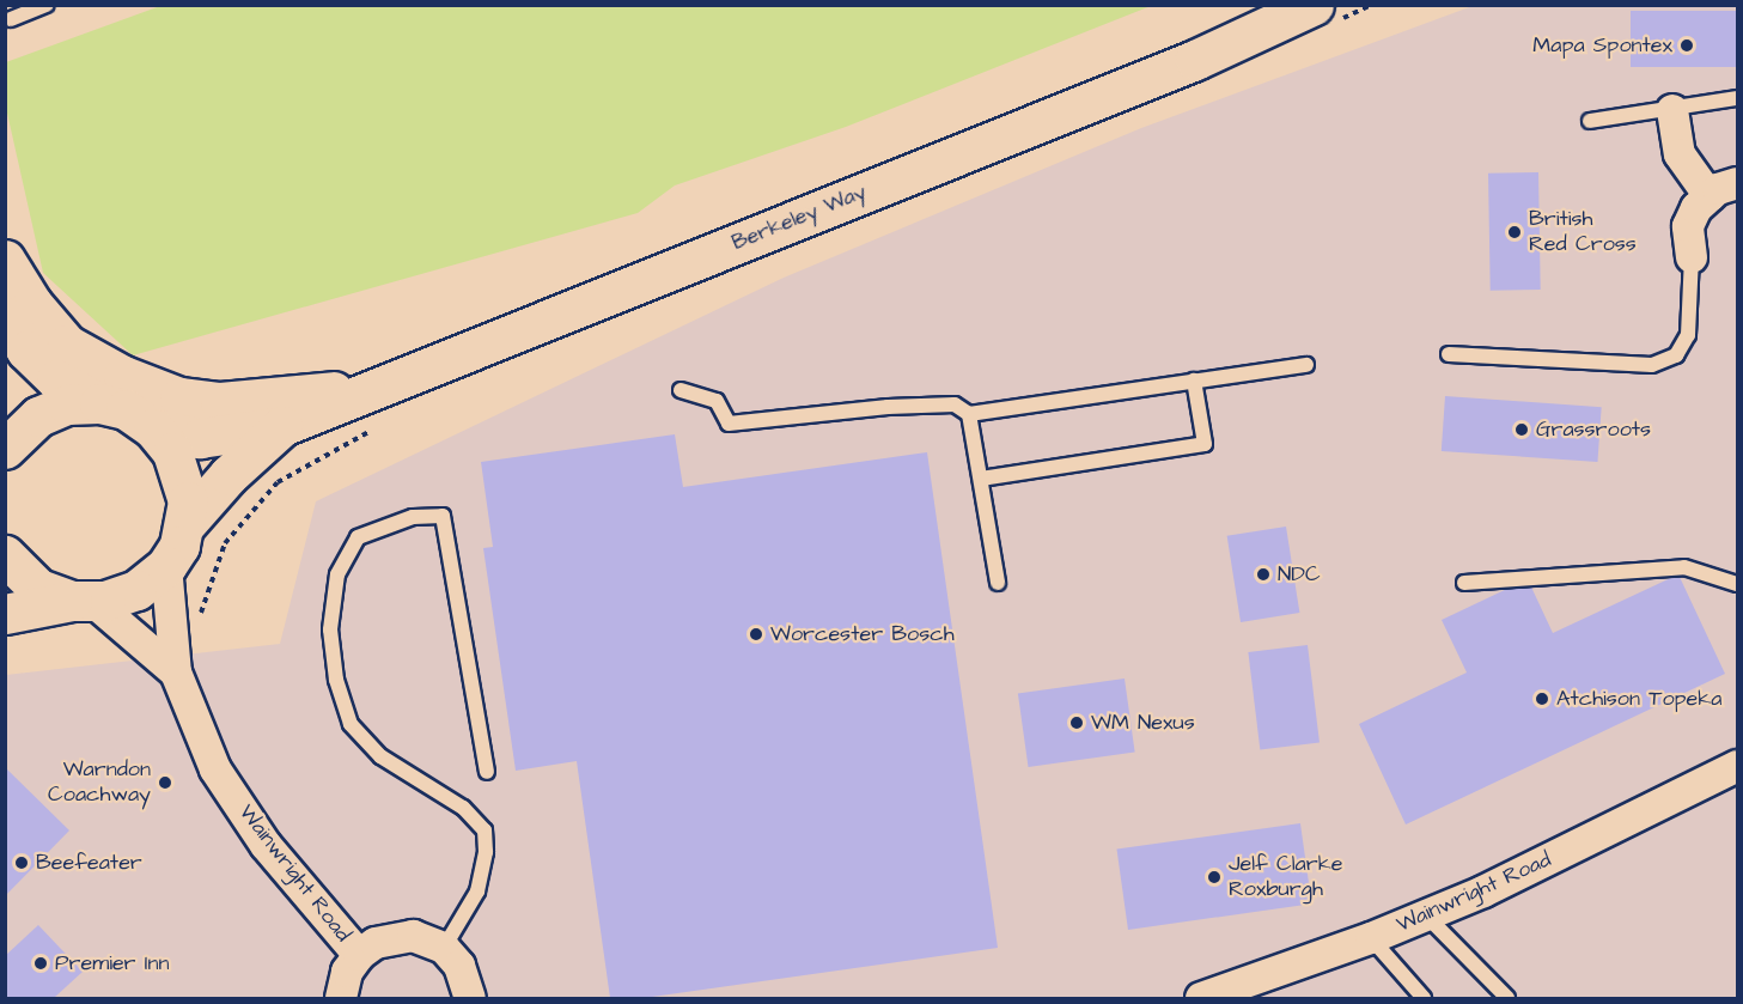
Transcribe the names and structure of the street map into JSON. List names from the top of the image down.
{
  "streets": {
    "main road": ["Berkeley Way"],
    "street": ["Wainwright Road"]
  },
  "places": [
    "Mapa Spontex",
    "British Red Cross",
    "Grassroots",
    "NDC",
    "Worcester Bosch",
    "Atchison Topeka",
    "WM Nexus",
    "Warndon Coachway",
    "Beefeater",
    "Jelf Clarke Roxburgh",
    "Premier Inn"
  ]
}
